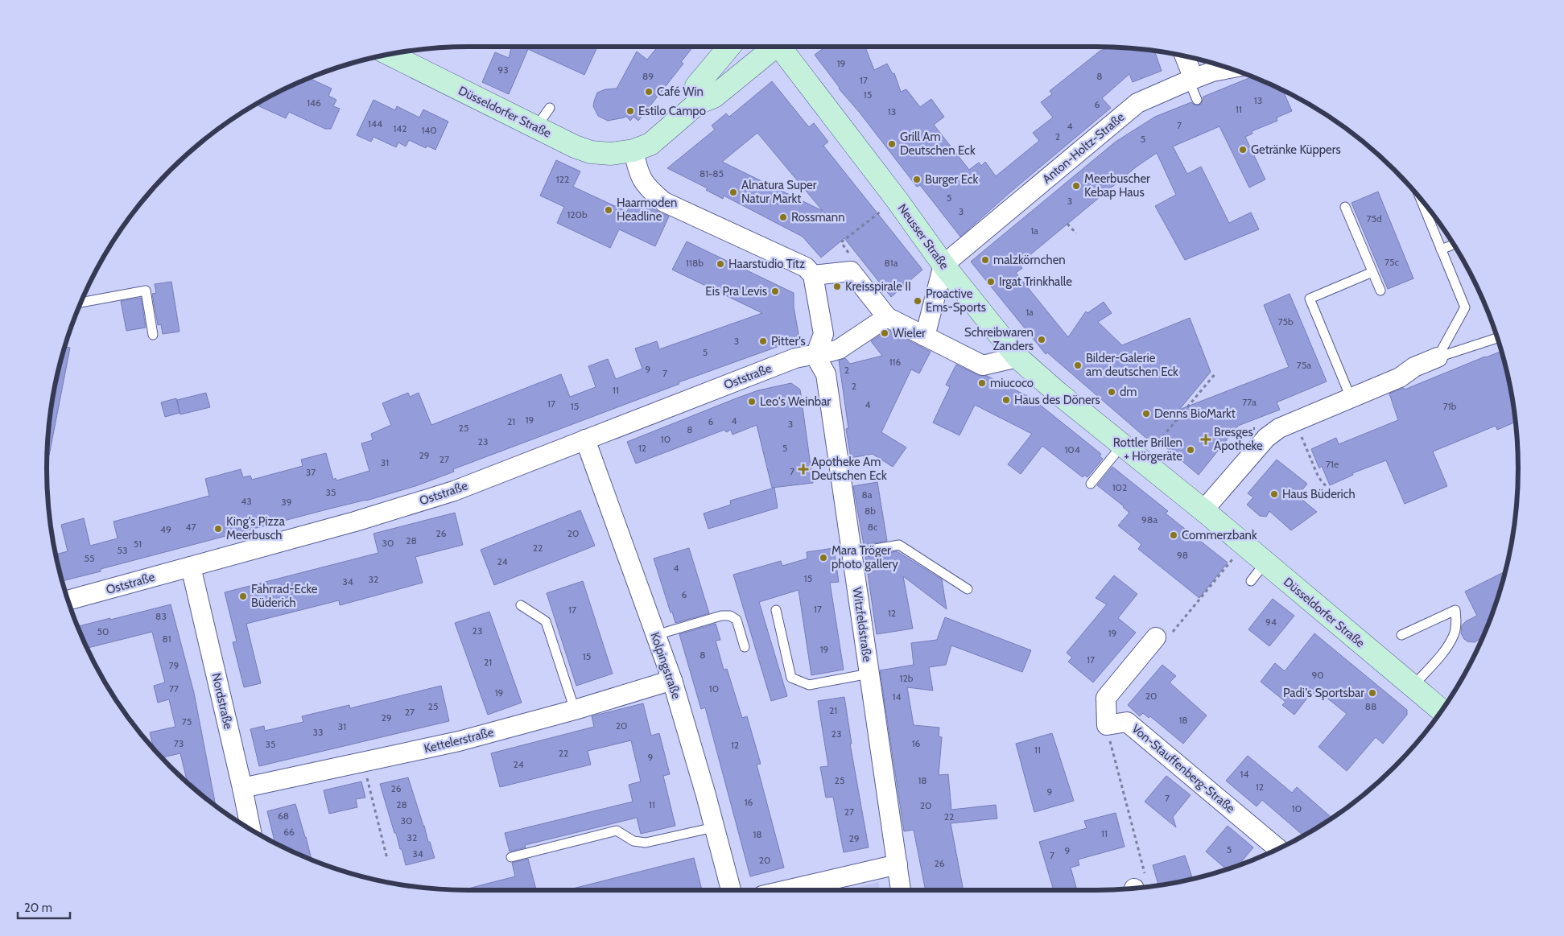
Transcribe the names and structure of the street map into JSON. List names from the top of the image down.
{
  "streets": {
    "main road": ["Düsseldorfer Straße", "Neusser Straße"],
    "street": [
      "Anton-Holtz-Straße",
      "Oststraße",
      "Witzfeldstraße",
      "Kolpingstraße",
      "Nordstraße",
      "Kettelerstraße",
      "Von-Stauffenberg-Straße"
    ]
  },
  "crossings": [
    ["Düsseldorfer Straße", "Neusser Straße"],
    ["Anton-Holtz-Straße", "Neusser Straße"],
    ["Oststraße", "Witzfeldstraße"],
    ["Oststraße", "Kolpingstraße"],
    ["Oststraße", "Nordstraße"],
    ["Kolpingstraße", "Kettelerstraße"],
    ["Nordstraße", "Kettelerstraße"]
  ],
  "places": {
    "other": [
      "Café Win",
      "Estilo Campo",
      "Grill Am Deutschen Eck",
      "Getränke Küppers",
      "Burger Eck",
      "Meerbuscher Kebap Haus",
      "Alnatura Super Natur Markt",
      "Haarmoden Headline",
      "Rossmann",
      "malzkörnchen",
      "Haarstudio Titz",
      "Irgat Trinkhalle",
      "Kreisspirale II",
      "Eis Pra Levis",
      "Proactive Ems-Sports",
      "Wieler",
      "Schreibwaren Zanders",
      "Pitter's",
      "Bilder-Galerie am deutschen Eck",
      "miucoco",
      "dm",
      "Haus des Döners",
      "Leo's Weinbar",
      "Denns BioMarkt",
      "Rottler Brillen + Hörgeräte",
      "Haus Büderich",
      "King's Pizza Meerbusch",
      "Commerzbank",
      "Mara Tröger photo gallery",
      "Fahrrad-Ecke Büderich",
      "Padi's Sportsbar"
    ],
    "health": ["Bresges' Apotheke", "Apotheke Am Deutschen Eck"]
  },
  "house_numbers": [
    "19",
    "93",
    "89",
    "8",
    "17",
    "15",
    "13",
    "146",
    "6",
    "11",
    "13",
    "144",
    "7",
    "4",
    "142",
    "140",
    "2",
    "5",
    "81-85",
    "122",
    "5",
    "3",
    "3",
    "120b",
    "75d",
    "1a",
    "75c",
    "118b",
    "81a",
    "1a",
    "75b",
    "3",
    "5",
    "116",
    "75a",
    "9",
    "2",
    "7",
    "2",
    "11",
    "77a",
    "17",
    "4",
    "15",
    "71b",
    "19",
    "4",
    "21",
    "6",
    "3",
    "25",
    "8",
    "10",
    "23",
    "12",
    "5",
    "104",
    "29",
    "27",
    "31",
    "71e",
    "7",
    "37",
    "102",
    "35",
    "8a",
    "43",
    "39",
    "8b",
    "98a",
    "47",
    "8c",
    "49",
    "26",
    "20",
    "28",
    "30",
    "51",
    "22",
    "53",
    "98",
    "55",
    "24",
    "4",
    "15",
    "32",
    "34",
    "6",
    "17",
    "17",
    "12",
    "83",
    "94",
    "23",
    "50",
    "19",
    "81",
    "19",
    "8",
    "15",
    "17",
    "21",
    "79",
    "90",
    "12b",
    "77",
    "10",
    "19",
    "20",
    "14",
    "25",
    "88",
    "21",
    "27",
    "29",
    "18",
    "75",
    "20",
    "31",
    "33",
    "23",
    "73",
    "16",
    "35",
    "12",
    "11",
    "22",
    "9",
    "24",
    "14",
    "25",
    "18",
    "12",
    "26",
    "9",
    "7",
    "16",
    "28",
    "11",
    "20",
    "10",
    "27",
    "68",
    "22",
    "30",
    "66",
    "11",
    "18",
    "32",
    "29",
    "5",
    "9",
    "34",
    "7",
    "20",
    "26"
  ],
  "scale_bar": "20 m"
}
